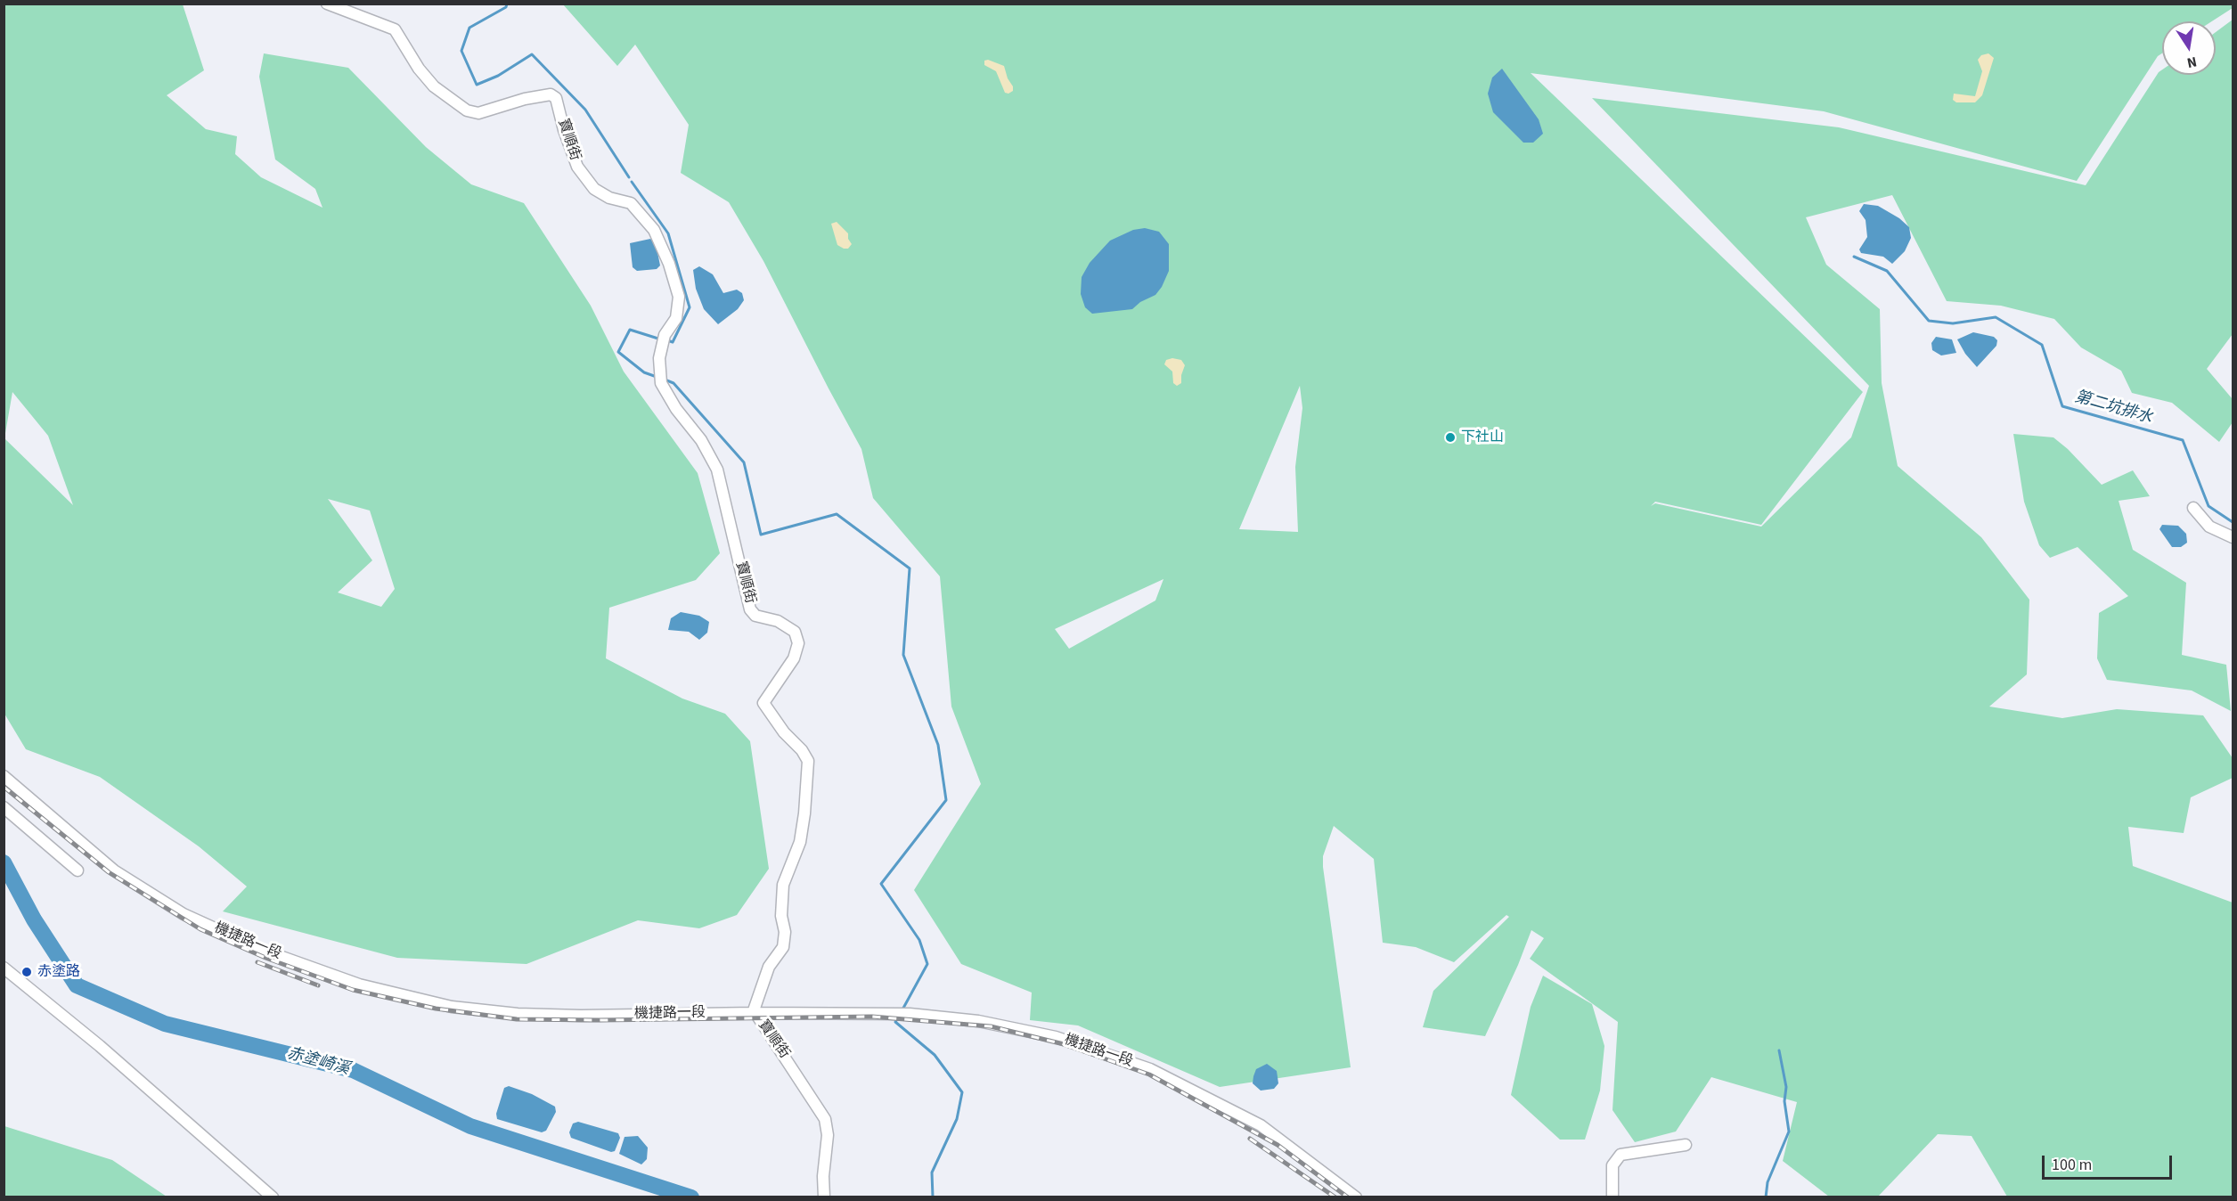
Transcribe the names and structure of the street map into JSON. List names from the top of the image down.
{
  "streets": {
    "street": ["寶順街", "機捷路一段"]
  },
  "crossings": [
    ["寶順街", "機捷路一段"]
  ],
  "water": ["第二坑排水", "赤塗崎溪"],
  "places": ["下社山", "赤塗路"],
  "scale_bar": "100 m",
  "north": "bottom"
}
